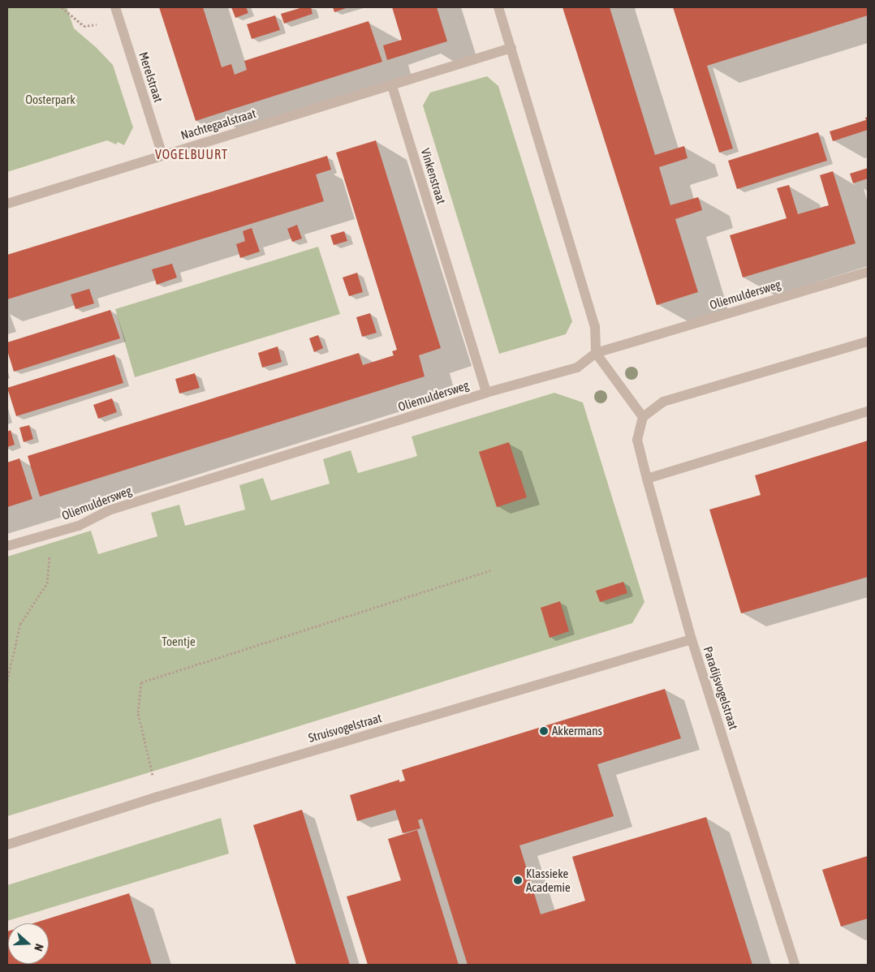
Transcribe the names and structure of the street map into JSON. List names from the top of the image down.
{
  "streets": {
    "street": [
      "Merelstraat",
      "Nachtegaalstraat",
      "Vinkenstraat",
      "Oliemuldersweg",
      "Paradijsvogelstraat",
      "Struisvogelstraat"
    ]
  },
  "crossings": [
    ["Merelstraat", "Nachtegaalstraat"],
    ["Nachtegaalstraat", "Vinkenstraat"],
    ["Vinkenstraat", "Oliemuldersweg"],
    ["Paradijsvogelstraat", "Struisvogelstraat"]
  ],
  "districts": ["VOGELBUURT"],
  "parks": ["Oosterpark", "Toentje"],
  "places": ["Akkermans", "Klassieke Academie"],
  "north": "right"
}
